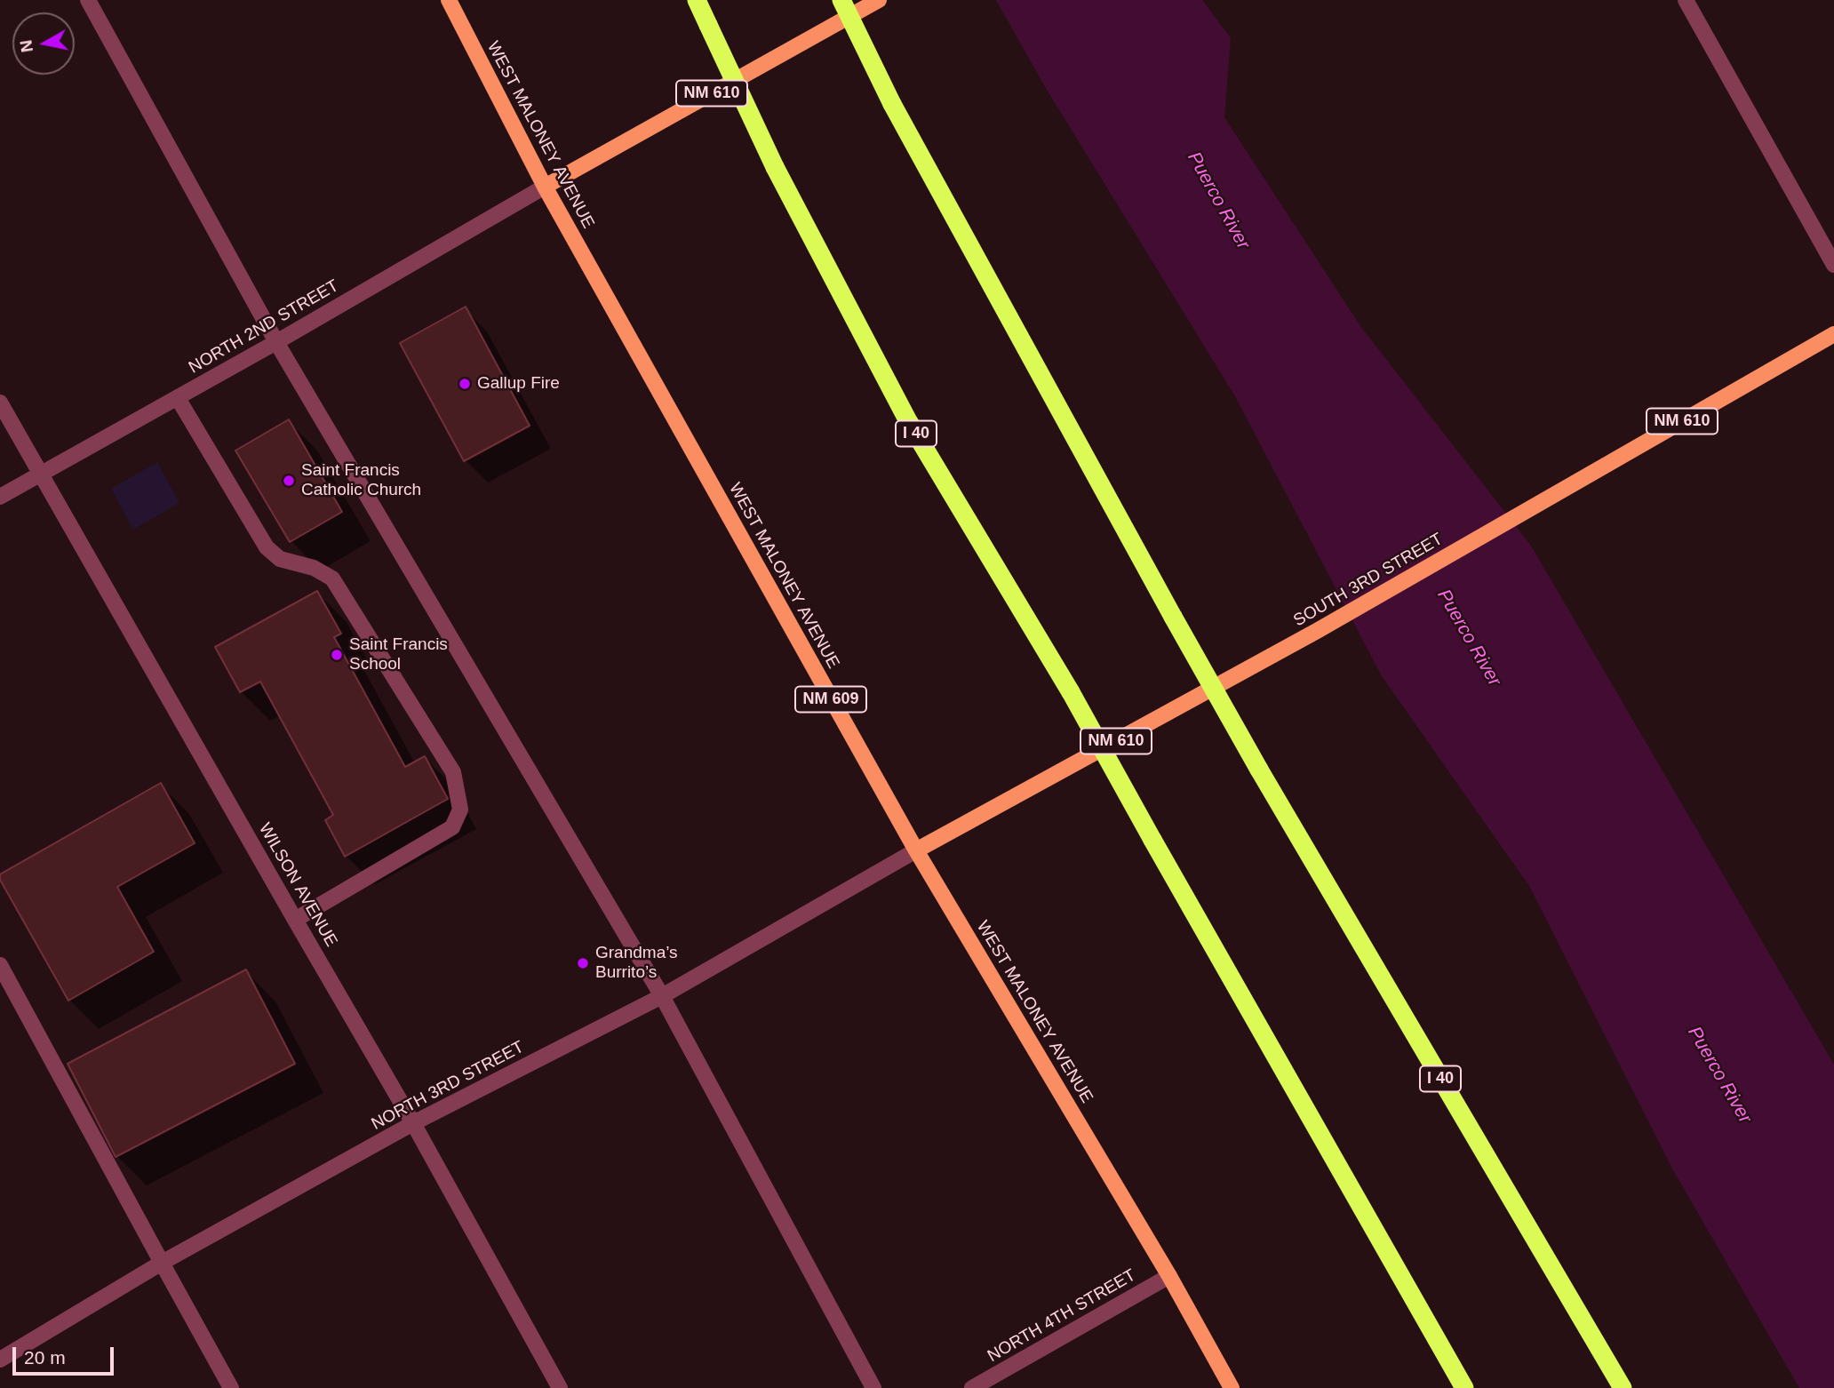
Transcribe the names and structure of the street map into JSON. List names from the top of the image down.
{
  "streets": {
    "highway": ["I 40"],
    "main road": [
      "NM 610",
      "WEST MALONEY AVENUE",
      "SOUTH 3RD STREET",
      "NM 609"
    ],
    "street": [
      "NORTH 2ND STREET",
      "WILSON AVENUE",
      "NORTH 3RD STREET",
      "NORTH 4TH STREET"
    ]
  },
  "crossings": [
    ["NM 610", "WEST MALONEY AVENUE"],
    ["NM 610", "NORTH 2ND STREET"],
    ["WEST MALONEY AVENUE", "NORTH 2ND STREET"],
    ["WEST MALONEY AVENUE", "SOUTH 3RD STREET"],
    ["WEST MALONEY AVENUE", "NORTH 3RD STREET"],
    ["WEST MALONEY AVENUE", "NORTH 4TH STREET"],
    ["NORTH 2ND STREET", "WILSON AVENUE"],
    ["SOUTH 3RD STREET", "NORTH 3RD STREET"],
    ["WILSON AVENUE", "NORTH 3RD STREET"]
  ],
  "water": ["Puerco River"],
  "places": [
    "Gallup Fire",
    "Saint Francis Catholic Church",
    "Saint Francis School",
    "Grandma’s Burrito’s"
  ],
  "scale_bar": "20 m",
  "north": "left"
}
